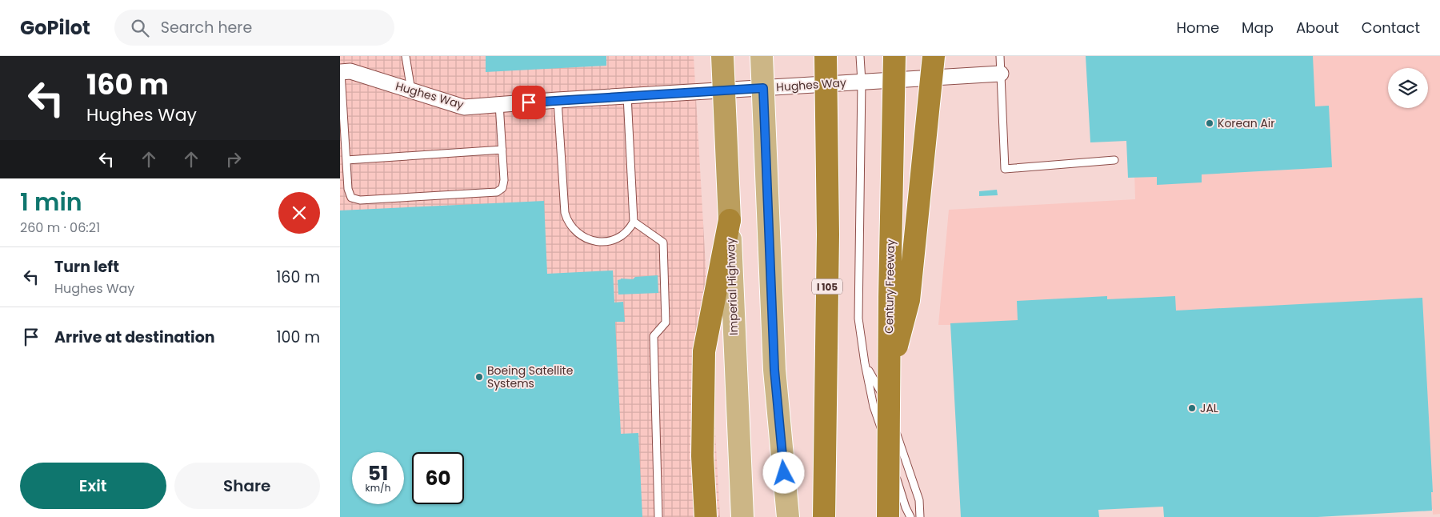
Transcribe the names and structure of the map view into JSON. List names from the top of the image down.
{
  "streets": {
    "highway": ["Imperial Highway", "I 105", "Century Freeway"],
    "street": ["Hughes Way"]
  },
  "crossings": [
    ["Hughes Way", "Imperial Highway"]
  ],
  "places": ["Korean Air", "Boeing Satellite Systems", "JAL"],
  "page": {
    "header": "GoPilot",
    "search": "Search here",
    "nav": [
      "Home",
      "Map",
      "About",
      "Contact"
    ],
    "turn": ["160 m", "Hughes Way"],
    "heading": ["1 min", "260 m · 06:21"],
    "list": [
      {
        "name": "Turn left",
        "note": "Hughes Way",
        "value": "160 m"
      },
      {
        "name": "Arrive at destination",
        "value": "100 m"
      }
    ],
    "speed": "51 km/h",
    "limit": "60",
    "buttons": ["Exit", "Share"]
  }
}
